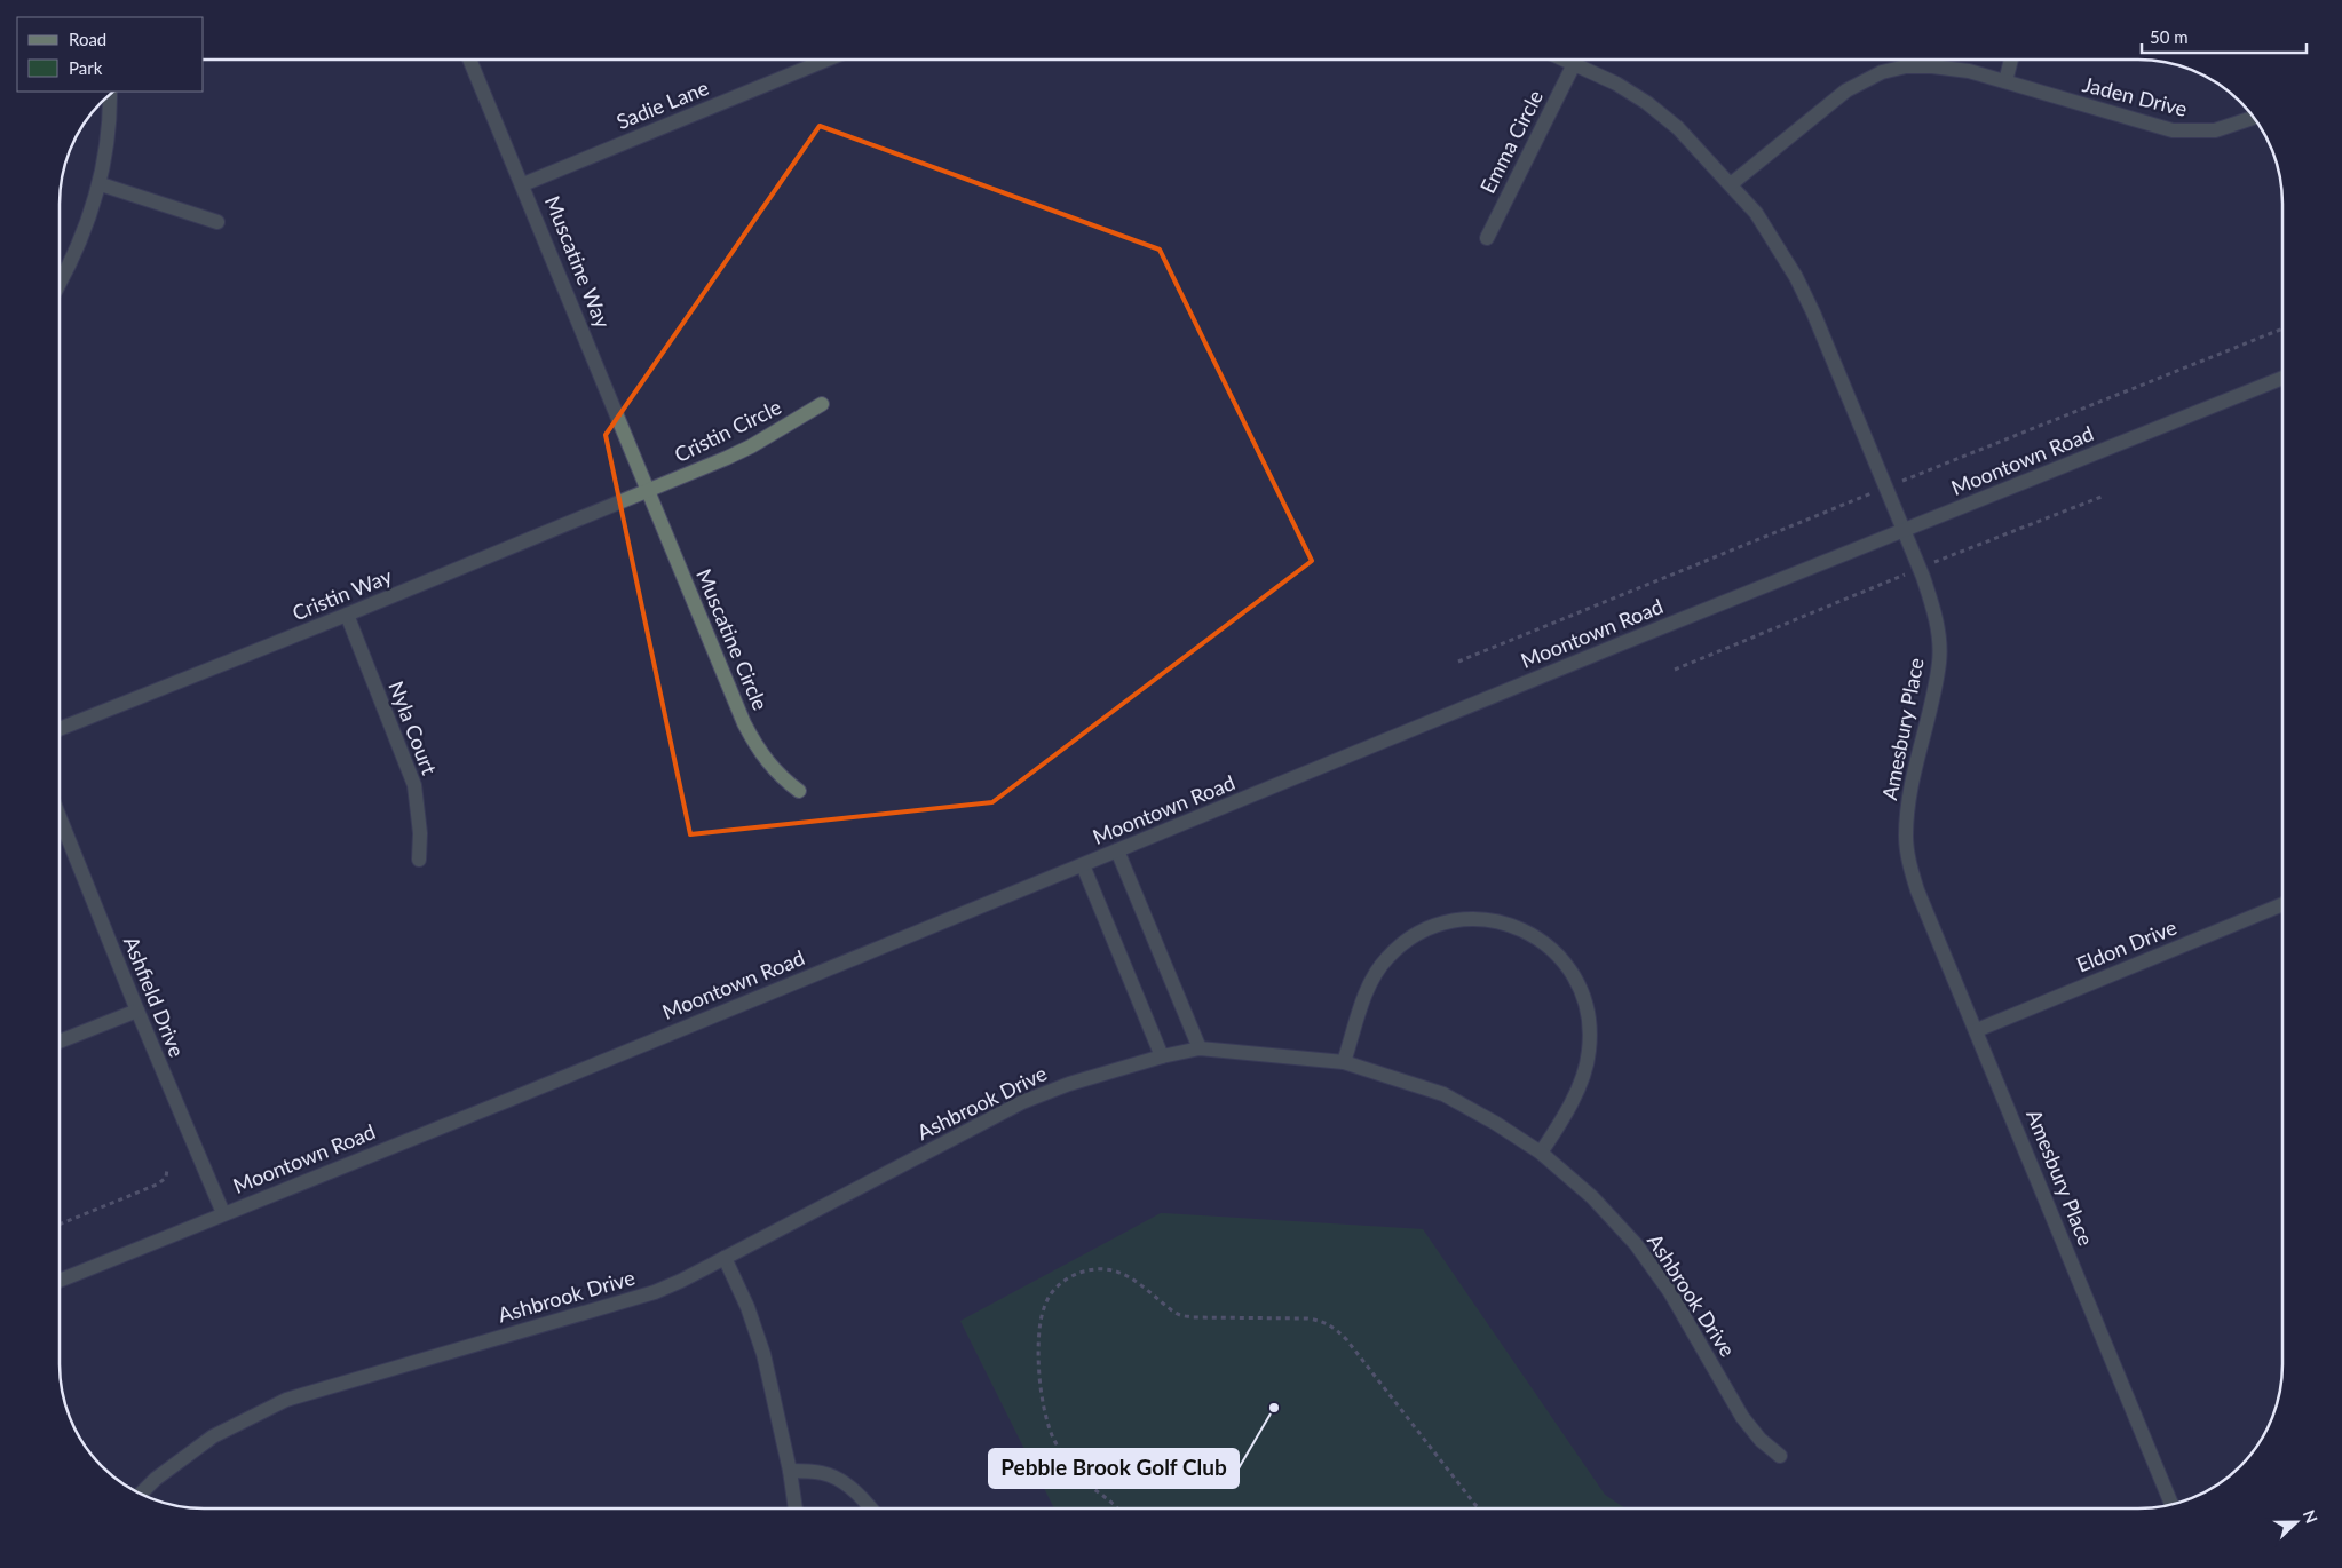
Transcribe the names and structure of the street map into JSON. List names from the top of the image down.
{
  "streets": {
    "street": [
      "Jaden Drive",
      "Sadie Lane",
      "Emma Circle",
      "Muscatine Way",
      "Cristin Circle",
      "Moontown Road",
      "Cristin Way",
      "Muscatine Circle",
      "Nyla Court",
      "Amesbury Place",
      "Eldon Drive",
      "Ashfield Drive",
      "Ashbrook Drive"
    ]
  },
  "crossings": [
    ["Jaden Drive", "Amesbury Place"],
    ["Sadie Lane", "Muscatine Way"],
    ["Emma Circle", "Amesbury Place"],
    ["Muscatine Way", "Cristin Circle"],
    ["Muscatine Way", "Cristin Way"],
    ["Muscatine Way", "Muscatine Circle"],
    ["Cristin Circle", "Cristin Way"],
    ["Cristin Circle", "Muscatine Circle"],
    ["Moontown Road", "Amesbury Place"],
    ["Moontown Road", "Ashfield Drive"],
    ["Cristin Way", "Muscatine Circle"],
    ["Cristin Way", "Nyla Court"],
    ["Amesbury Place", "Eldon Drive"]
  ],
  "places": ["Pebble Brook Golf Club"],
  "legend": ["Road", "Park"],
  "scale_bar": "50 m",
  "north": "right"
}
